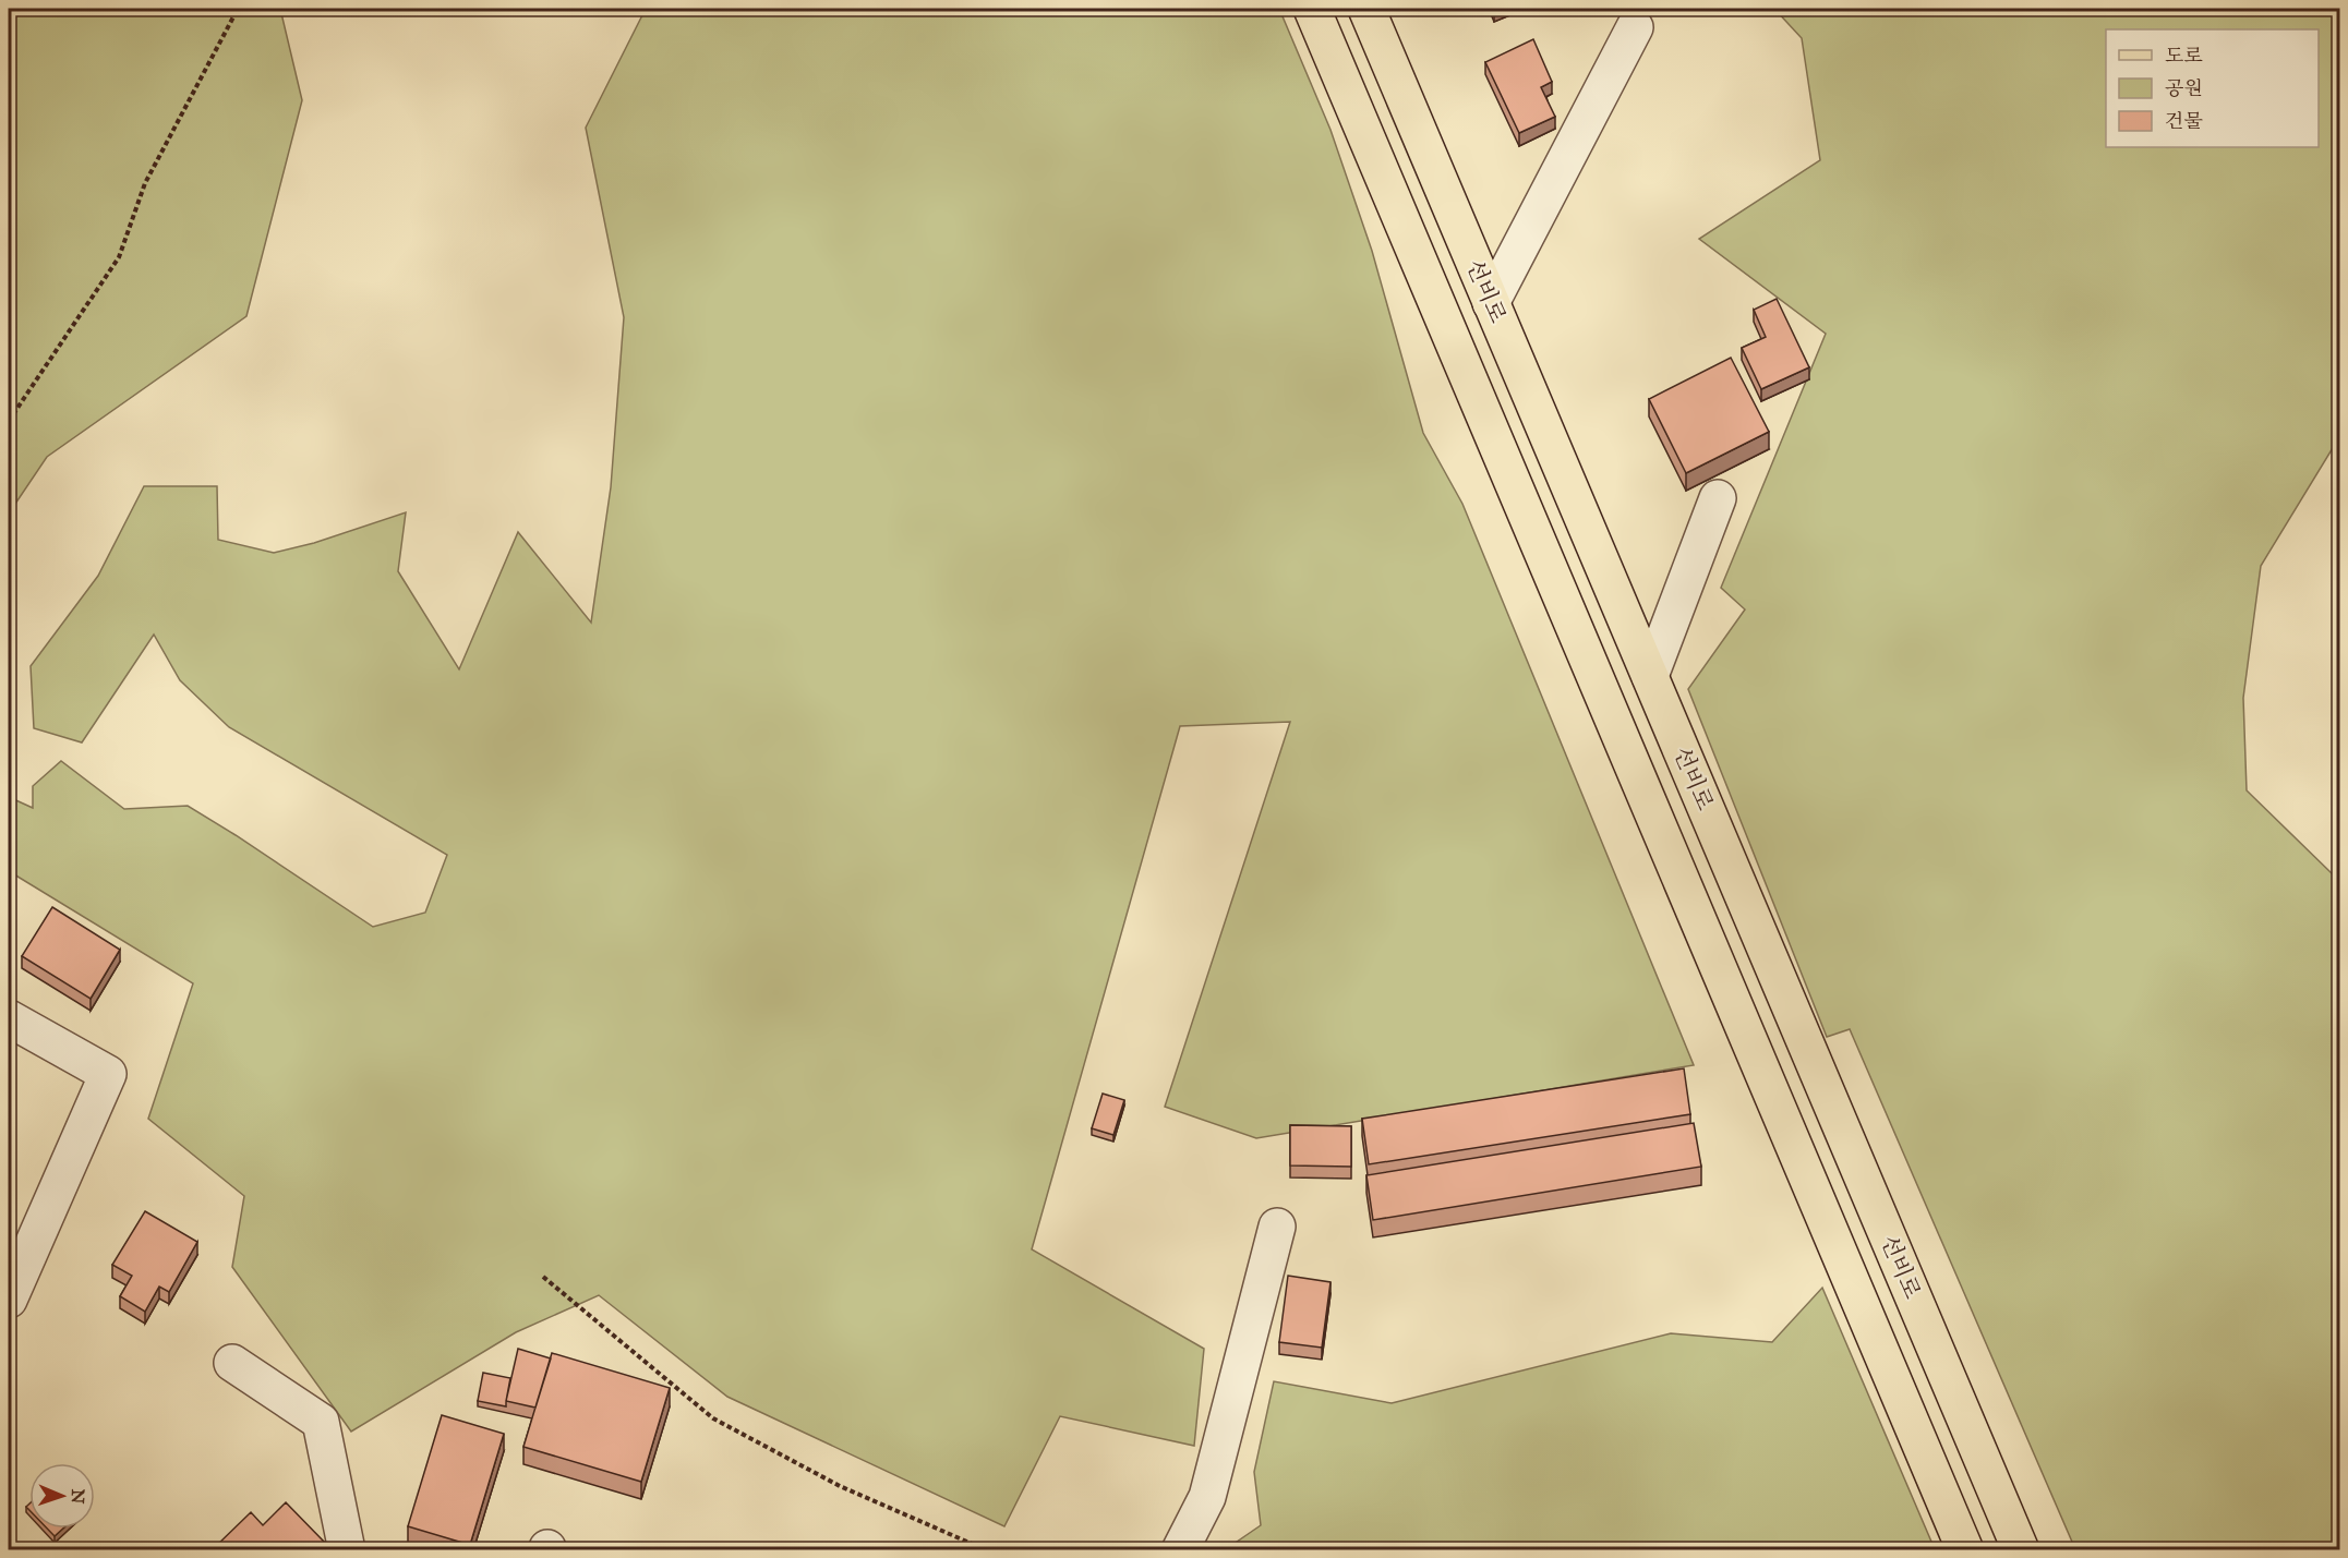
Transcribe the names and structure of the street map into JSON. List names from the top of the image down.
{
  "streets": {
    "main road": ["선비로"]
  },
  "legend": ["도로", "공원", "건물"],
  "north": "right"
}
